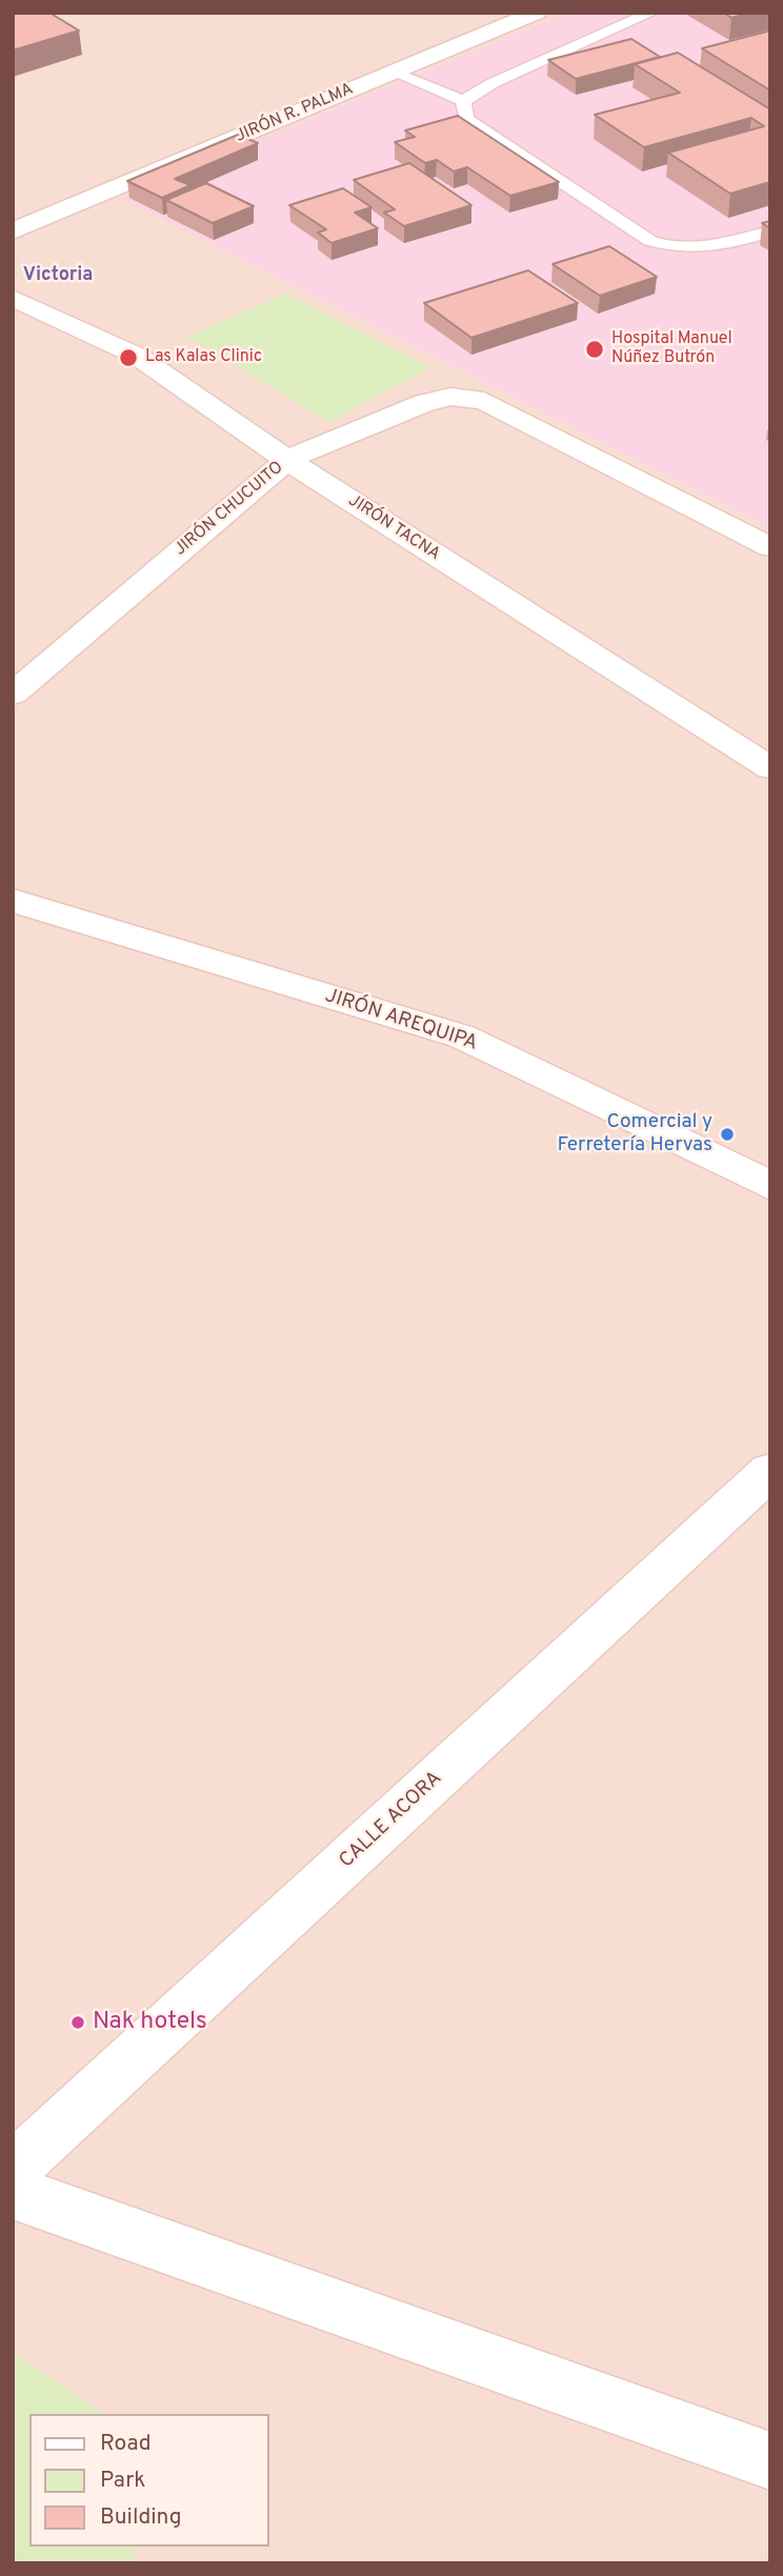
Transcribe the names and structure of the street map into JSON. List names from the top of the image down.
{
  "streets": {
    "street": [
      "JIRÓN R. PALMA",
      "JIRÓN CHUCUITO",
      "JIRÓN TACNA",
      "JIRÓN AREQUIPA",
      "CALLE ACORA"
    ]
  },
  "crossings": [
    ["JIRÓN CHUCUITO", "JIRÓN TACNA"]
  ],
  "districts": ["Victoria"],
  "places": [
    "Hospital Manuel Núñez Butrón",
    "Las Kalas Clinic",
    "Comercial y Ferretería Hervas",
    "Nak hotels"
  ],
  "legend": ["Road", "Park", "Building"]
}
